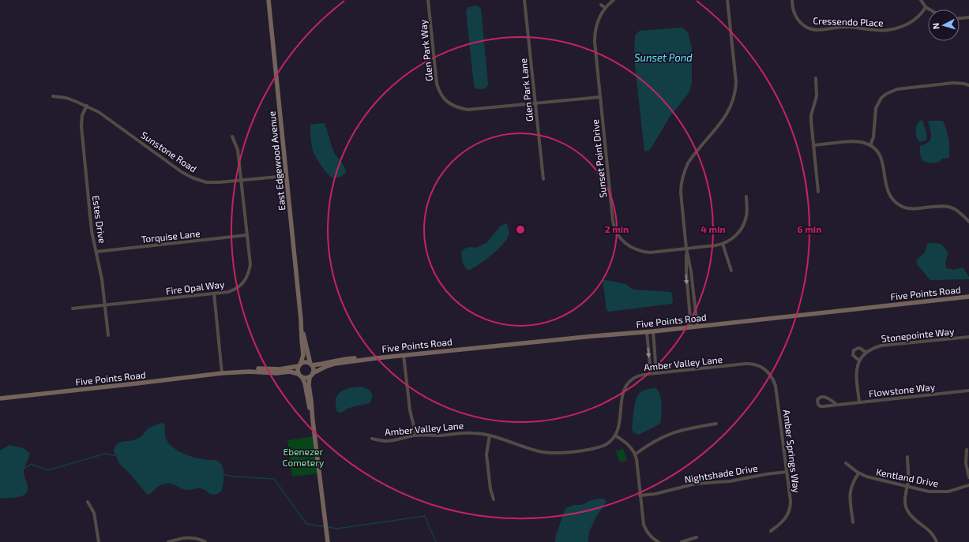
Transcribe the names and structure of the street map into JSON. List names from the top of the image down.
{
  "streets": {
    "street": [
      "Cressendo Place",
      "Glen Park Way",
      "Glen Park Lane",
      "Sunstone Road",
      "Sunset Point Drive",
      "East Edgewood Avenue",
      "Estes Drive",
      "Torquise Lane",
      "Fire Opal Way",
      "Five Points Road",
      "Stonepointe Way",
      "Amber Valley Lane",
      "Flowstone Way",
      "Amber Springs Way",
      "Nightshade Drive",
      "Kentland Drive"
    ]
  },
  "crossings": [
    ["Glen Park Way", "Glen Park Lane"],
    ["Sunstone Road", "East Edgewood Avenue"],
    ["Sunstone Road", "Estes Drive"],
    ["Sunstone Road", "Fire Opal Way"],
    ["Estes Drive", "Torquise Lane"],
    ["Estes Drive", "Fire Opal Way"],
    ["Torquise Lane", "Fire Opal Way"],
    ["Stonepointe Way", "Flowstone Way"],
    ["Amber Valley Lane", "Amber Springs Way"],
    ["Amber Springs Way", "Nightshade Drive"]
  ],
  "water": ["Sunset Pond"],
  "parks": ["Ebenezer Cometery"],
  "north": "left",
  "rings": ["2 min", "4 min", "6 min"]
}
